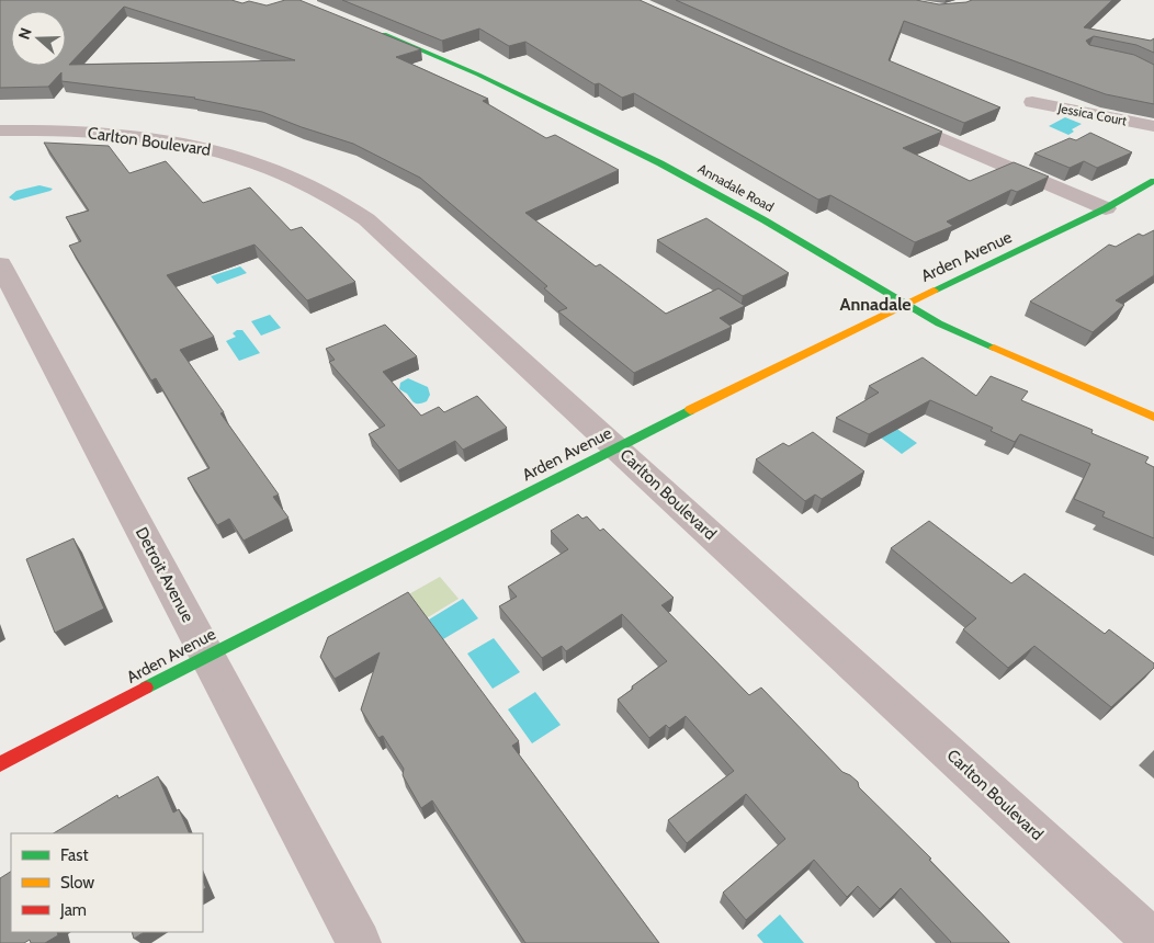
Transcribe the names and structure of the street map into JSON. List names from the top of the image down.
{
  "streets": {
    "street": [
      "Jessica Court",
      "Carlton Boulevard",
      "Annadale Road",
      "Arden Avenue",
      "Detroit Avenue"
    ]
  },
  "crossings": [
    ["Carlton Boulevard", "Arden Avenue"],
    ["Annadale Road", "Arden Avenue"],
    ["Arden Avenue", "Detroit Avenue"]
  ],
  "districts": ["Annadale"],
  "legend": ["Fast", "Slow", "Jam"],
  "north": "left"
}
